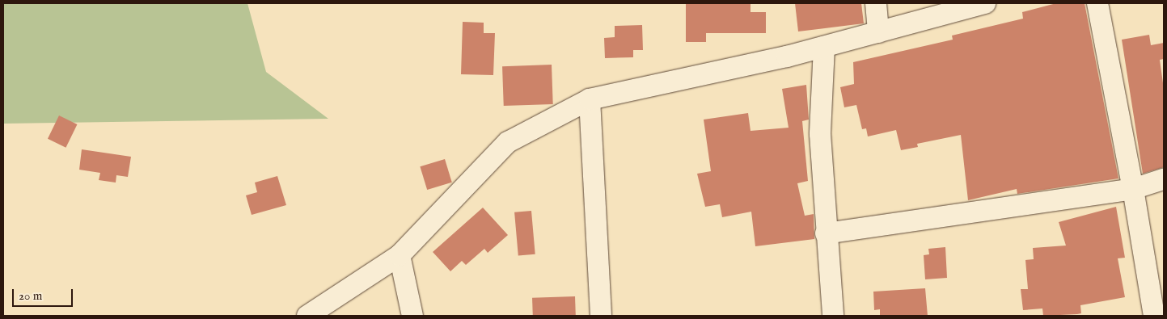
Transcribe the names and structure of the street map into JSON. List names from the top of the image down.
{
  "scale_bar": "20 m"
}
